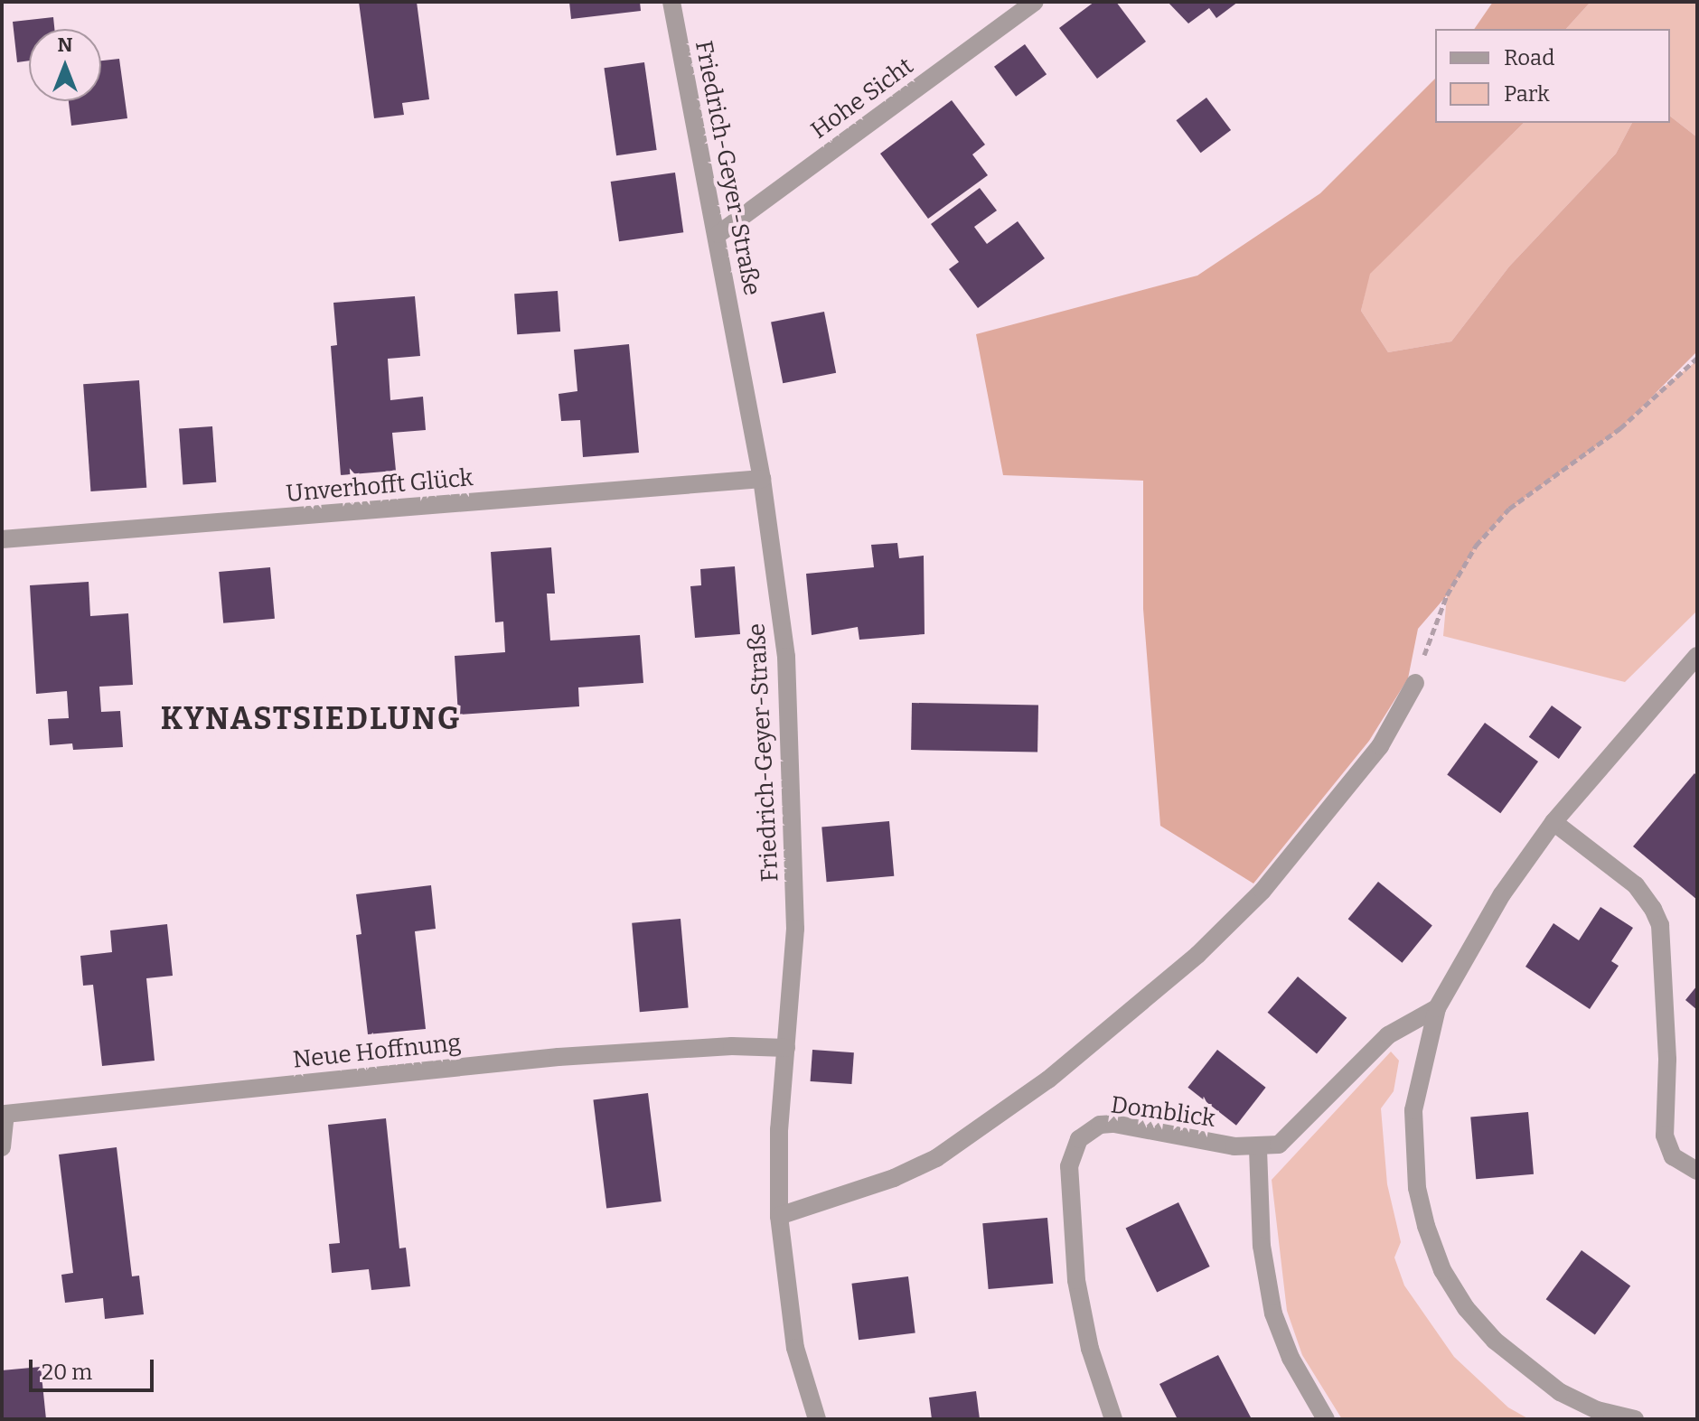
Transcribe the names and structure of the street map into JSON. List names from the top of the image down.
{
  "streets": {
    "street": [
      "Hohe Sicht",
      "Friedrich-Geyer-Straße",
      "Unverhofft Glück",
      "Neue Hoffnung",
      "Domblick"
    ]
  },
  "crossings": [
    ["Hohe Sicht", "Friedrich-Geyer-Straße"],
    ["Friedrich-Geyer-Straße", "Unverhofft Glück"],
    ["Friedrich-Geyer-Straße", "Neue Hoffnung"]
  ],
  "districts": ["KYNASTSIEDLUNG"],
  "legend": ["Road", "Park"],
  "scale_bar": "20 m",
  "north": "top"
}
